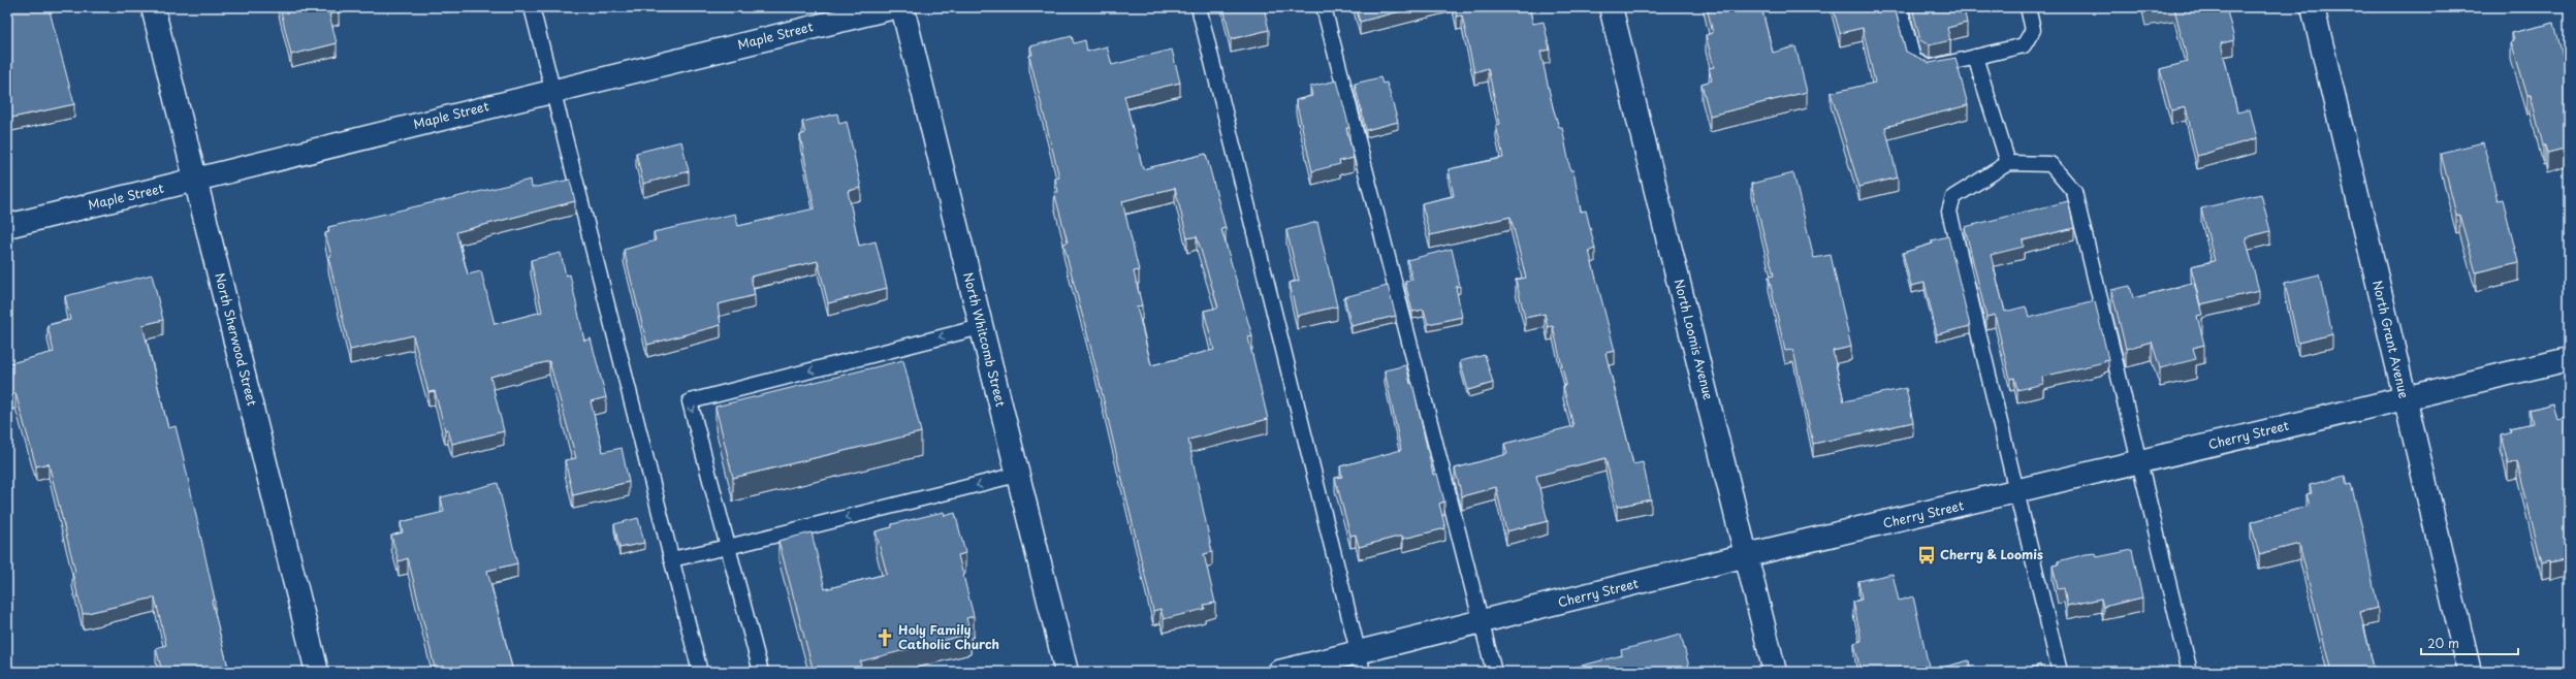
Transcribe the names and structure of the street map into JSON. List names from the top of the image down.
{
  "streets": {
    "street": [
      "Maple Street",
      "North Sherwood Street",
      "North Whitcomb Street",
      "North Loomis Avenue",
      "North Grant Avenue",
      "Cherry Street"
    ]
  },
  "crossings": [
    ["Maple Street", "North Sherwood Street"],
    ["North Loomis Avenue", "Cherry Street"],
    ["North Grant Avenue", "Cherry Street"]
  ],
  "places": {
    "bus stop": ["Cherry & Loomis"],
    "church": ["Holy Family Catholic Church"]
  },
  "scale_bar": "20 m"
}
